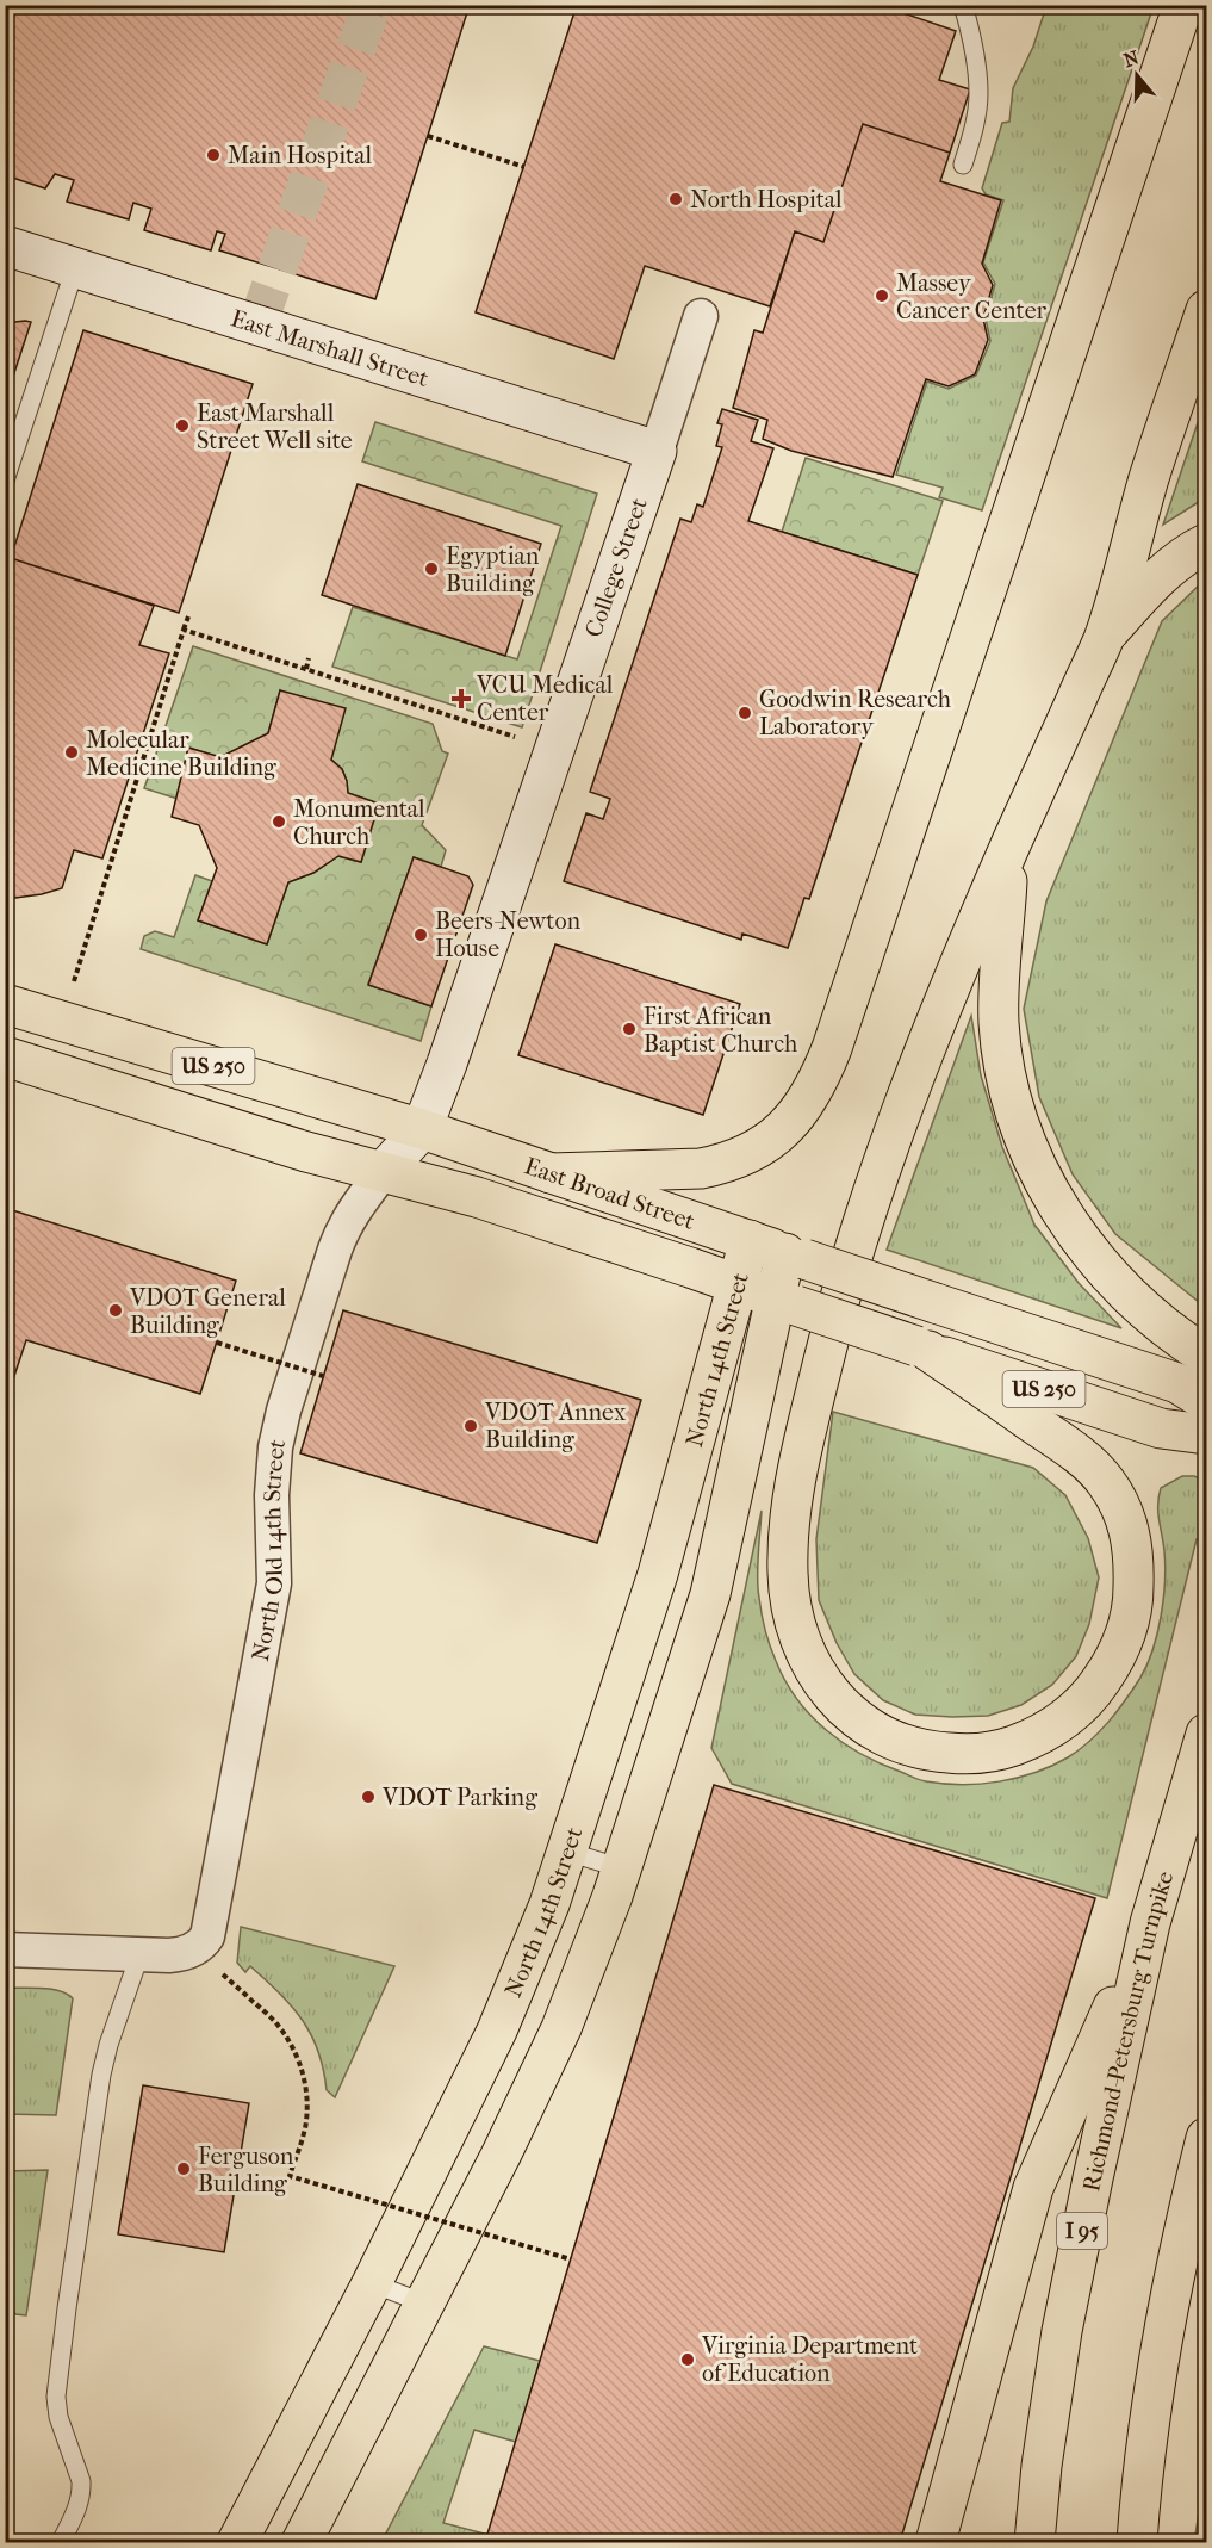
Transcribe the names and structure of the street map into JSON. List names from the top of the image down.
{
  "streets": {
    "main road": [
      "US 250",
      "East Broad Street",
      "North 14th Street",
      "Richmond-Petersburg Turnpike",
      "I 95"
    ],
    "street": ["East Marshall Street", "College Street", "North Old 14th Street"]
  },
  "crossings": [
    ["East Marshall Street", "College Street"],
    ["College Street", "East Broad Street"],
    ["East Broad Street", "North 14th Street"],
    ["East Broad Street", "North Old 14th Street"]
  ],
  "places": {
    "other": [
      "Main Hospital",
      "North Hospital",
      "Massey Cancer Center",
      "East Marshall Street Well site",
      "Egyptian Building",
      "Goodwin Research Laboratory",
      "Molecular Medicine Building",
      "Monumental Church",
      "Beers-Newton House",
      "First African Baptist Church",
      "VDOT General Building",
      "VDOT Annex Building",
      "VDOT Parking",
      "Ferguson Building",
      "Virginia Department of Education"
    ],
    "health": ["VCU Medical Center"]
  },
  "north": "top"
}
